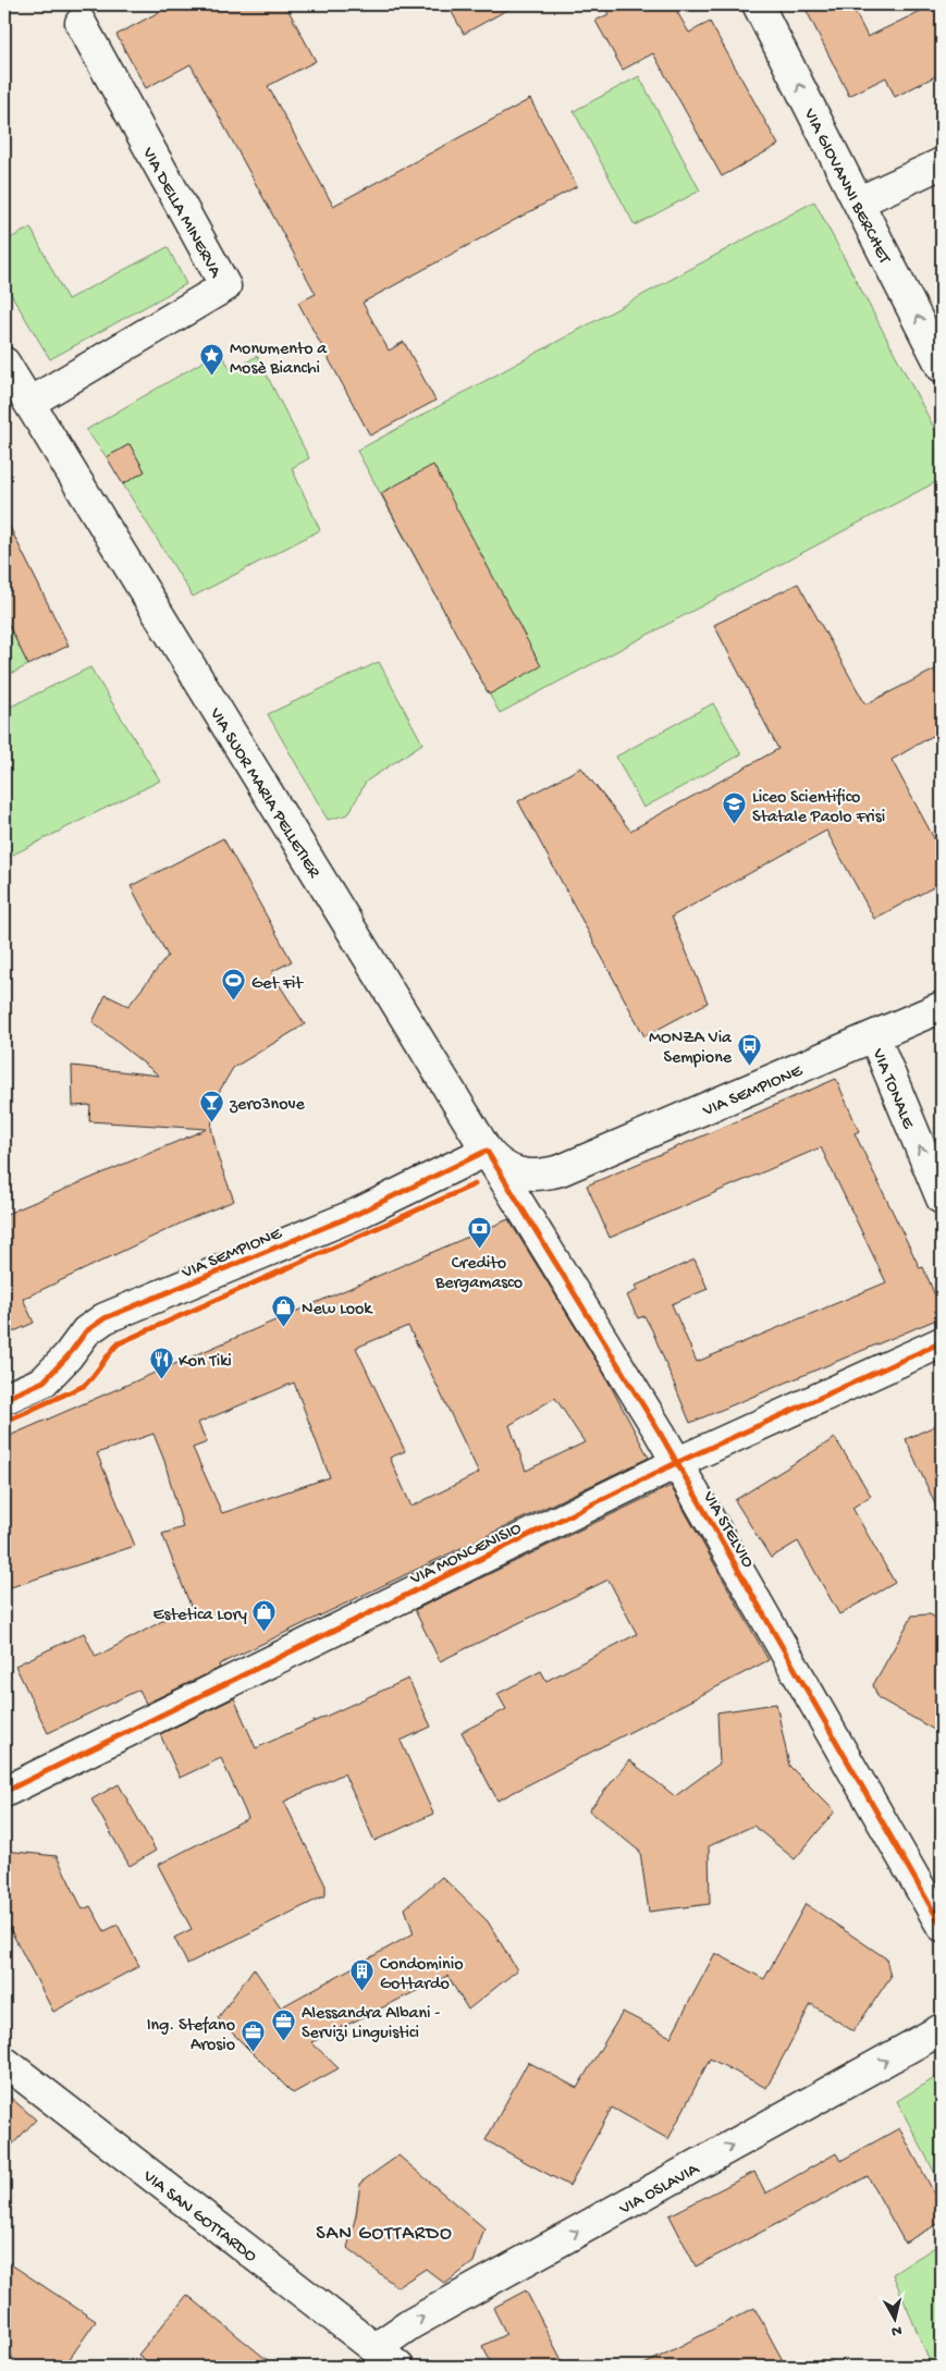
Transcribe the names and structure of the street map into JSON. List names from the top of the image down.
{
  "streets": {
    "street": [
      "VIA GIOVANNI BERCHET",
      "VIA DELLA MINERVA",
      "VIA SUOR MARIA PELLETIER",
      "VIA TONALE",
      "VIA SEMPIONE",
      "VIA STELVIO",
      "VIA MONCENISIO",
      "VIA OSLAVIA",
      "VIA SAN GOTTARDO"
    ]
  },
  "crossings": [
    ["VIA DELLA MINERVA", "VIA SUOR MARIA PELLETIER"],
    ["VIA SUOR MARIA PELLETIER", "VIA SEMPIONE"],
    ["VIA SUOR MARIA PELLETIER", "VIA STELVIO"],
    ["VIA TONALE", "VIA SEMPIONE"],
    ["VIA SEMPIONE", "VIA STELVIO"],
    ["VIA STELVIO", "VIA MONCENISIO"],
    ["VIA OSLAVIA", "VIA SAN GOTTARDO"]
  ],
  "one_way": ["VIA GIOVANNI BERCHET", "VIA TONALE", "VIA OSLAVIA"],
  "districts": ["SAN GOTTARDO"],
  "places": {
    "place": ["Monumento a Mosè Bianchi"],
    "school or university": ["Liceo Scientifico Statale Paolo Frisi"],
    "sports": ["Get Fit"],
    "bus stop": ["MONZA Via Sempione"],
    "bar": ["zero3nove"],
    "bank": ["Credito Bergamasco"],
    "shop": ["New Look", "Estetica Lory"],
    "restaurant": ["Kon Tiki"],
    "building": ["Condominio Gottardo"],
    "office": ["Alessandra Albani - Servizi Linguistici", "Ing. Stefano Arosio"]
  },
  "north": "bottom"
}
